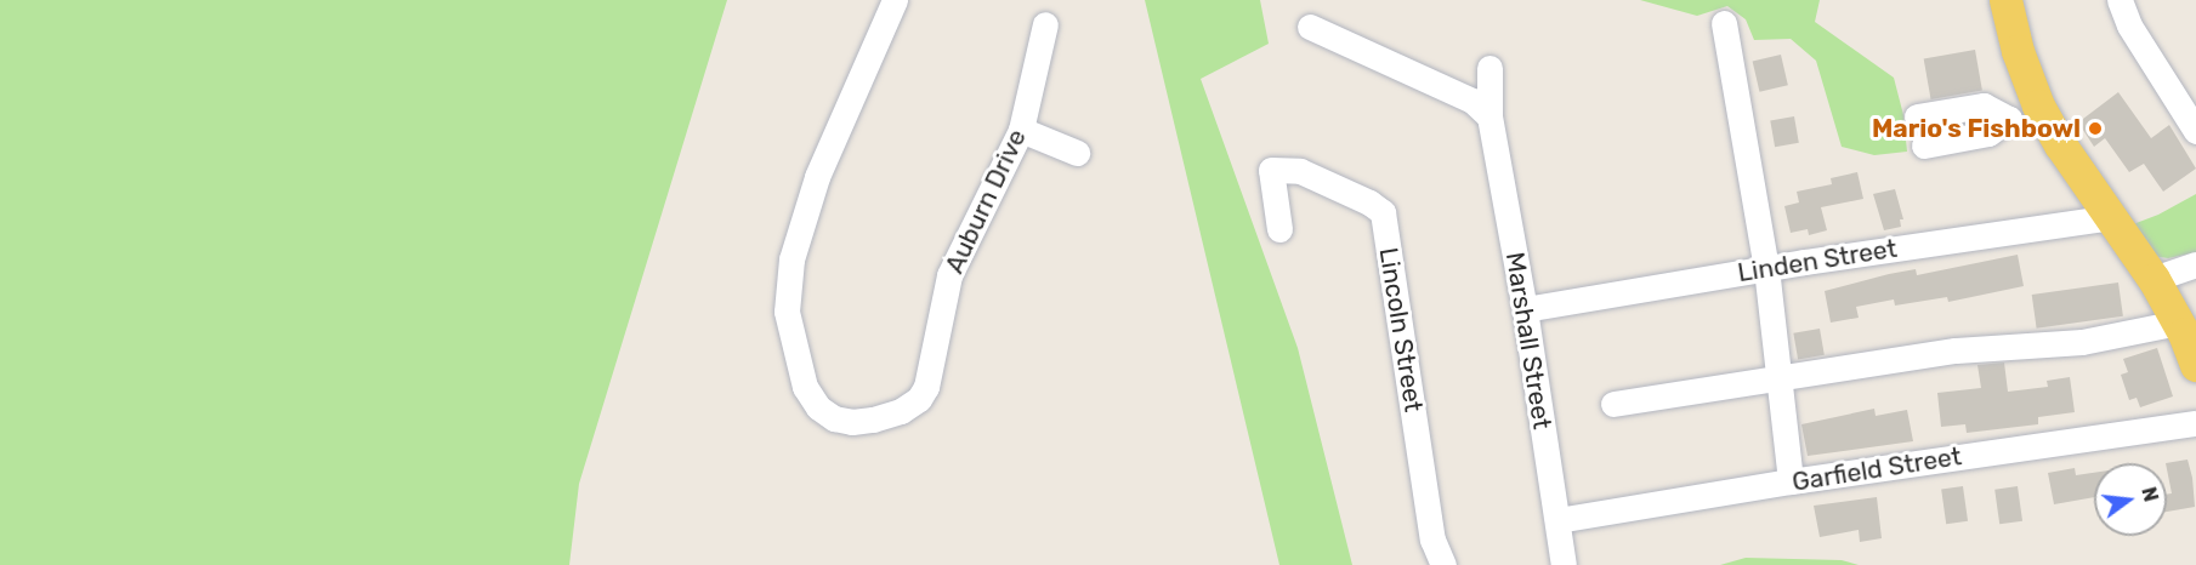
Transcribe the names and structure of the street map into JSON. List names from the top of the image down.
{
  "streets": {
    "street": [
      "Auburn Drive",
      "Linden Street",
      "Lincoln Street",
      "Marshall Street",
      "Garfield Street"
    ]
  },
  "crossings": [
    ["Linden Street", "Marshall Street"],
    ["Marshall Street", "Garfield Street"]
  ],
  "places": ["Mario's Fishbowl"],
  "north": "right"
}
